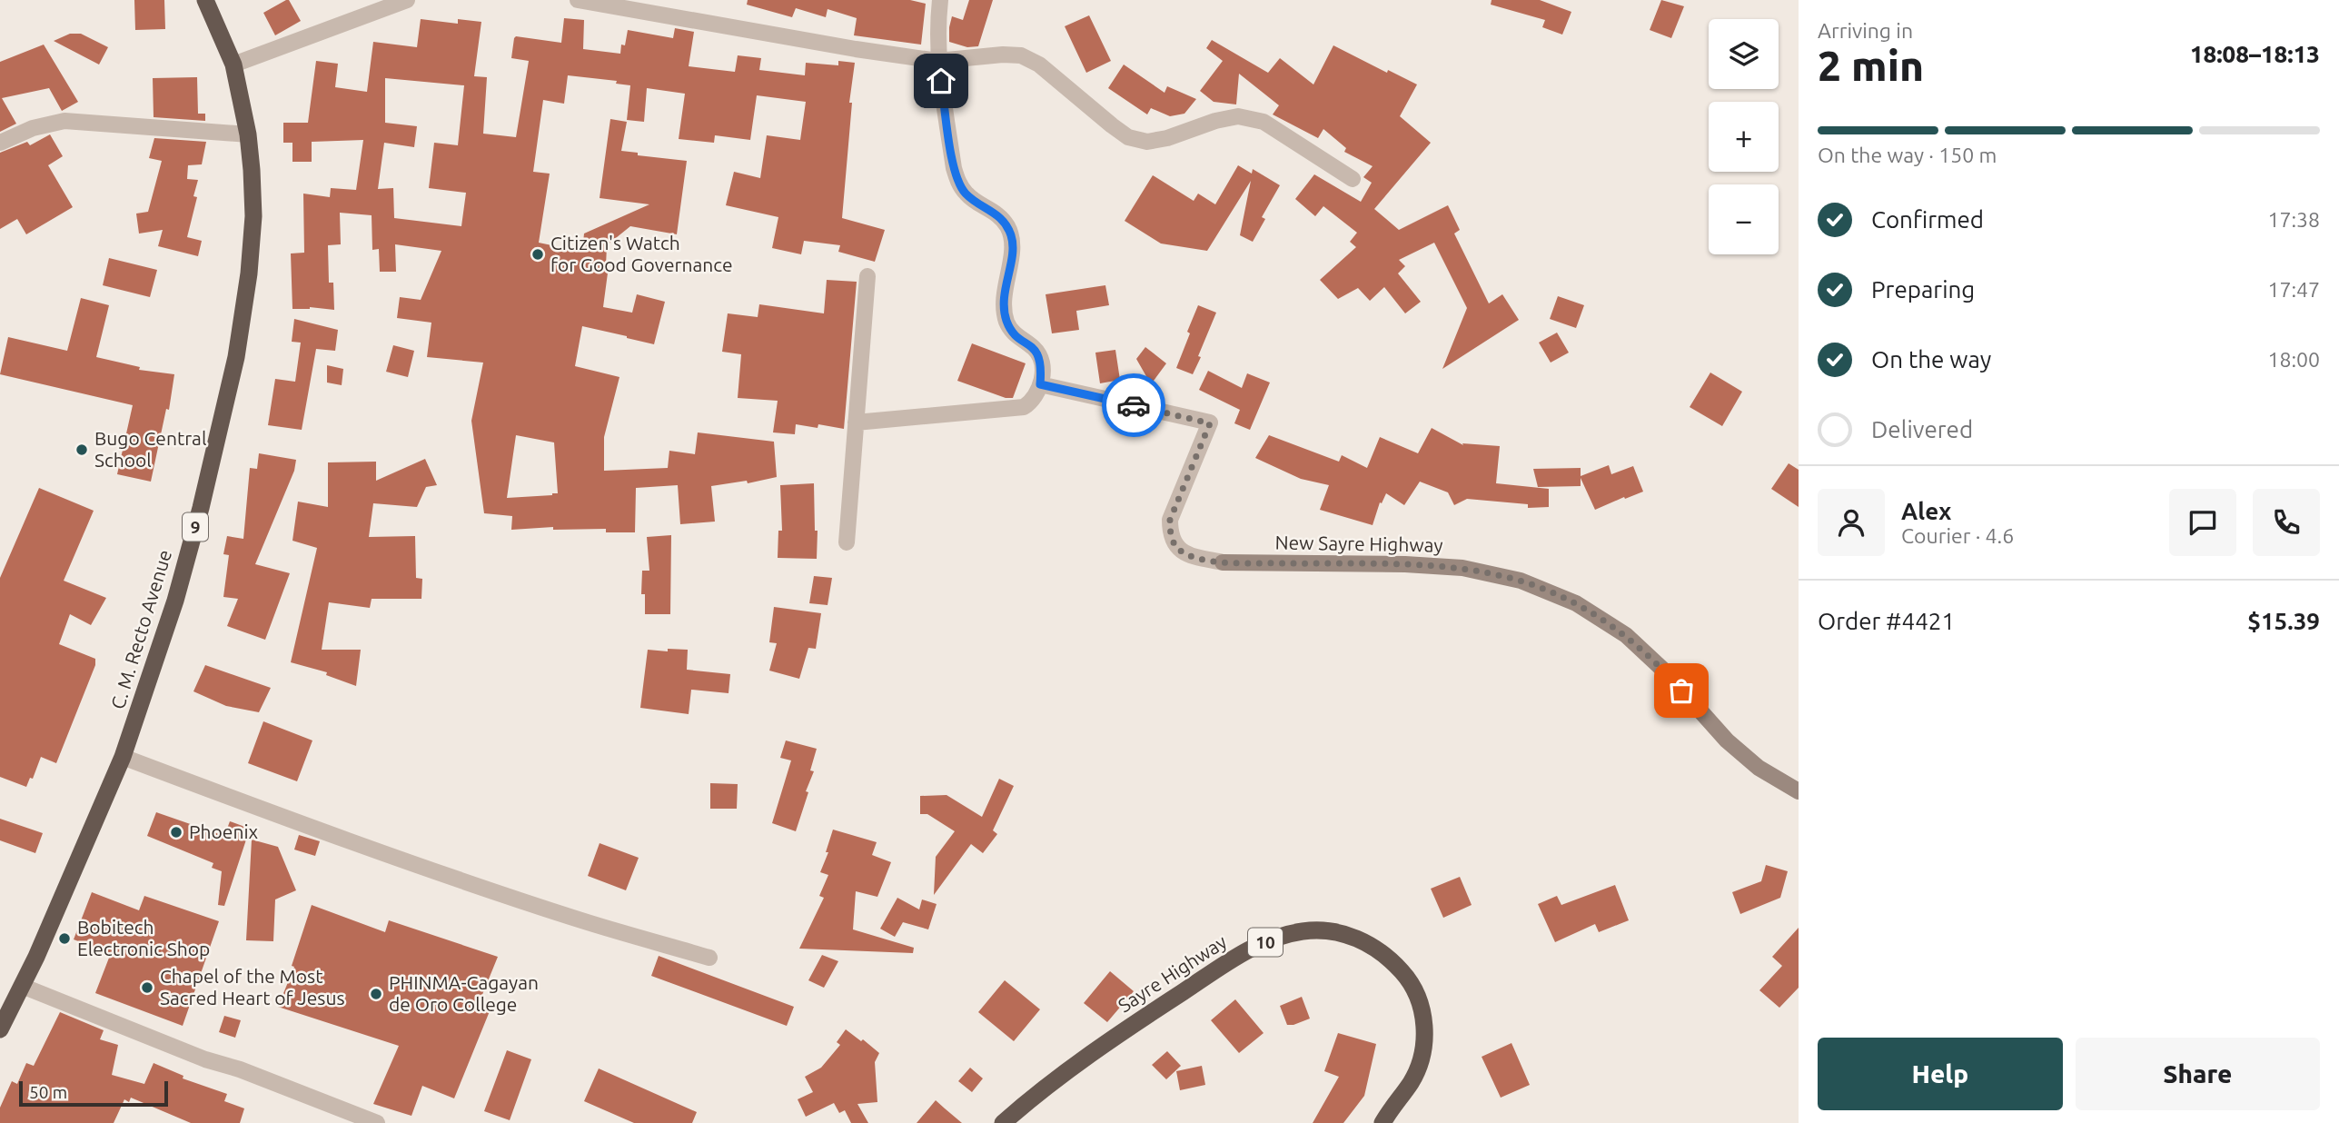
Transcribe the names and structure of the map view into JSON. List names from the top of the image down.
{
  "streets": {
    "highway": [
      "9",
      "C. M. Recto Avenue",
      "10",
      "Sayre Highway"
    ],
    "main road": ["New Sayre Highway"]
  },
  "places": [
    "Citizen's Watch for Good Governance",
    "Bugo Central School",
    "Phoenix",
    "Bobitech Electronic Shop",
    "Chapel of the Most Sacred Heart of Jesus",
    "PHINMA-Cagayan de Oro College"
  ],
  "scale_bar": "50 m",
  "page": {
    "heading": ["2 min", "Arriving in", "18:08–18:13"],
    "panel": [
      "Alex",
      "Courier · 4.6",
      "Order #4421",
      "$15.39"
    ],
    "map_buttons": ["+", "−"],
    "bar": "On the way · 150 m",
    "list": [
      ["Confirmed", "17:38"],
      ["Preparing", "17:47"],
      ["On the way", "18:00"],
      "Delivered"
    ],
    "buttons": ["Help", "Share"],
    "scale": "50 m"
  }
}
